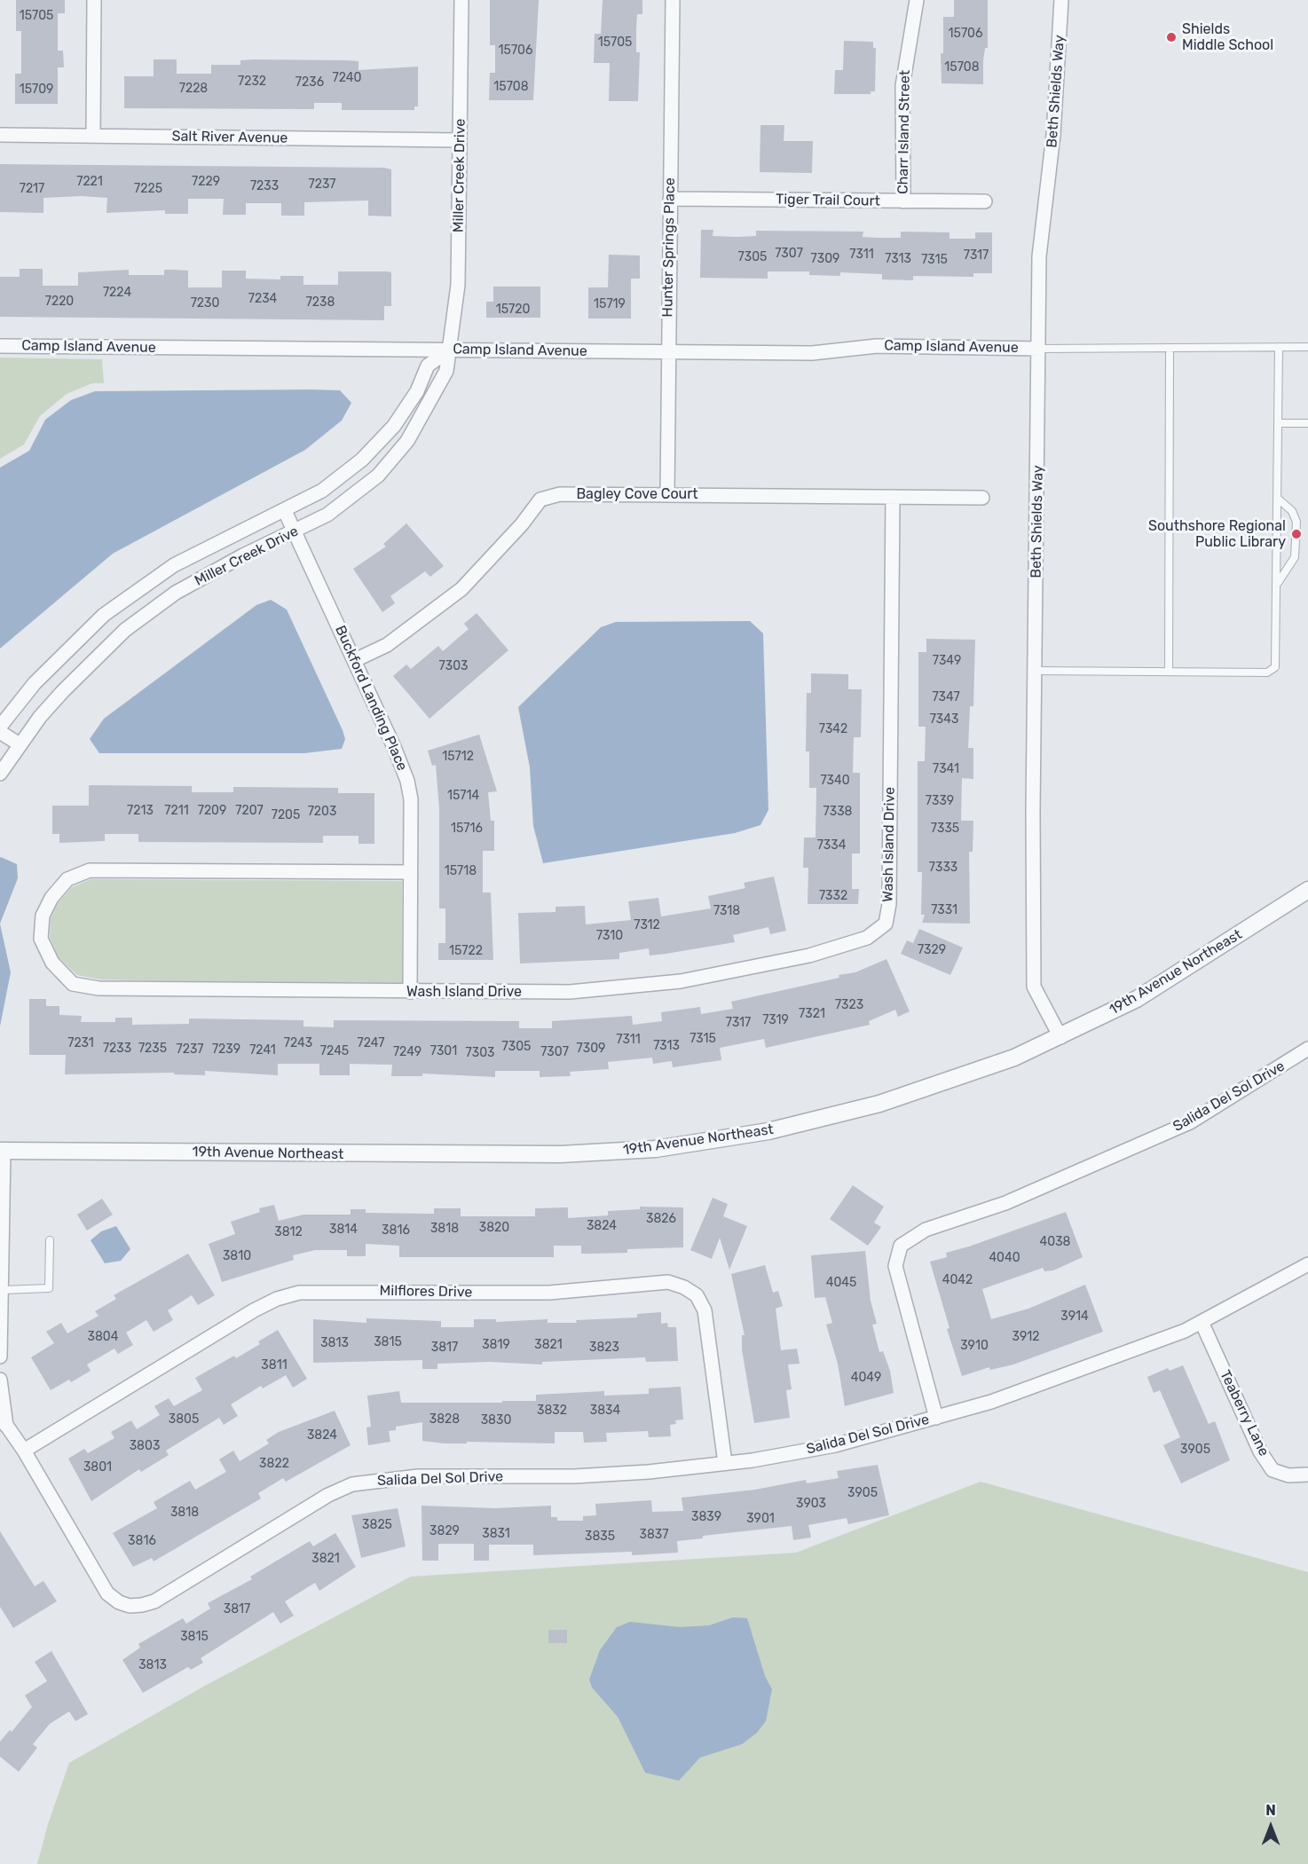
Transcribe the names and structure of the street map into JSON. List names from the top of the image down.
{
  "streets": {
    "street": [
      "Beth Shields Way",
      "Charr Island Street",
      "Salt River Avenue",
      "Miller Creek Drive",
      "Tiger Trail Court",
      "Hunter Springs Place",
      "Camp Island Avenue",
      "Bagley Cove Court",
      "Buckford Landing Place",
      "Wash Island Drive",
      "19th Avenue Northeast",
      "Salida Del Sol Drive",
      "Milflores Drive",
      "Teaberry Lane"
    ]
  },
  "crossings": [
    ["Beth Shields Way", "Camp Island Avenue"],
    ["Beth Shields Way", "19th Avenue Northeast"],
    ["Charr Island Street", "Tiger Trail Court"],
    ["Salt River Avenue", "Miller Creek Drive"],
    ["Miller Creek Drive", "Camp Island Avenue"],
    ["Miller Creek Drive", "Buckford Landing Place"],
    ["Tiger Trail Court", "Hunter Springs Place"],
    ["Hunter Springs Place", "Camp Island Avenue"],
    ["Hunter Springs Place", "Bagley Cove Court"],
    ["Bagley Cove Court", "Buckford Landing Place"],
    ["Bagley Cove Court", "Wash Island Drive"],
    ["Buckford Landing Place", "Wash Island Drive"],
    ["Salida Del Sol Drive", "Milflores Drive"],
    ["Salida Del Sol Drive", "Teaberry Lane"]
  ],
  "places": ["Shields Middle School", "Southshore Regional Public Library"],
  "house_numbers": [
    "15705",
    "15706",
    "15705",
    "15706",
    "15708",
    "7240",
    "7232",
    "7236",
    "15708",
    "7228",
    "15709",
    "7221",
    "7229",
    "7237",
    "7233",
    "7217",
    "7225",
    "7307",
    "7311",
    "7317",
    "7305",
    "7309",
    "7313",
    "7315",
    "7224",
    "7234",
    "7220",
    "7238",
    "7230",
    "15719",
    "15720",
    "7349",
    "7303",
    "7347",
    "7343",
    "7342",
    "15712",
    "7341",
    "7340",
    "15714",
    "7339",
    "7213",
    "7211",
    "7209",
    "7207",
    "7203",
    "7338",
    "7205",
    "15716",
    "7335",
    "7334",
    "7333",
    "15718",
    "7332",
    "7331",
    "7318",
    "7312",
    "7310",
    "7329",
    "15722",
    "7323",
    "7321",
    "7319",
    "7317",
    "7315",
    "7311",
    "7231",
    "7243",
    "7247",
    "7313",
    "7305",
    "7233",
    "7235",
    "7309",
    "7237",
    "7239",
    "7241",
    "7245",
    "7301",
    "7249",
    "7307",
    "7303",
    "3826",
    "3824",
    "3820",
    "3818",
    "3814",
    "3816",
    "3812",
    "4038",
    "3810",
    "4040",
    "4042",
    "4045",
    "3914",
    "3804",
    "3912",
    "3815",
    "3813",
    "3819",
    "3821",
    "3910",
    "3817",
    "3823",
    "3811",
    "4049",
    "3832",
    "3834",
    "3805",
    "3828",
    "3830",
    "3824",
    "3803",
    "3905",
    "3822",
    "3801",
    "3905",
    "3903",
    "3818",
    "3839",
    "3901",
    "3825",
    "3829",
    "3831",
    "3837",
    "3835",
    "3816",
    "3821",
    "3817",
    "3815",
    "3813"
  ],
  "north": "top"
}
